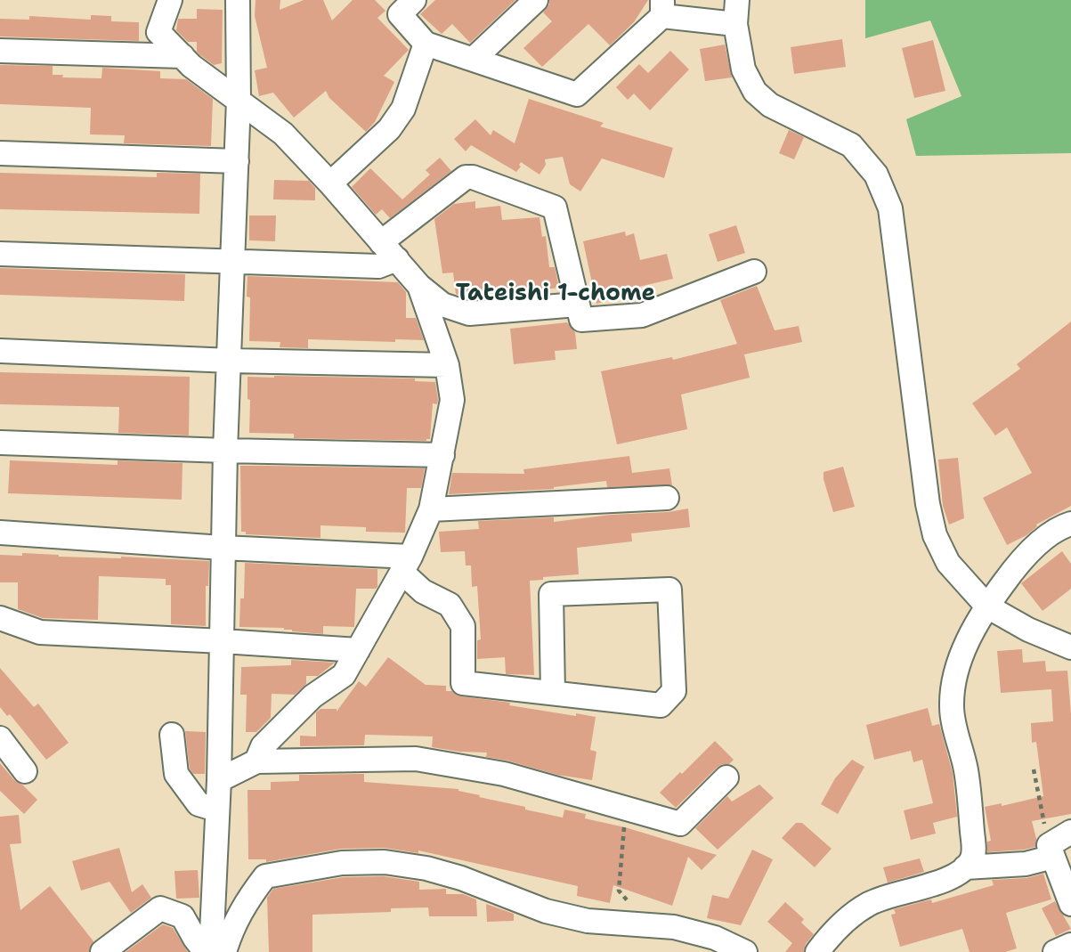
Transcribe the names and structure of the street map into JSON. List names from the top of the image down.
{
  "districts": ["Tateishi 1-chome"]
}
